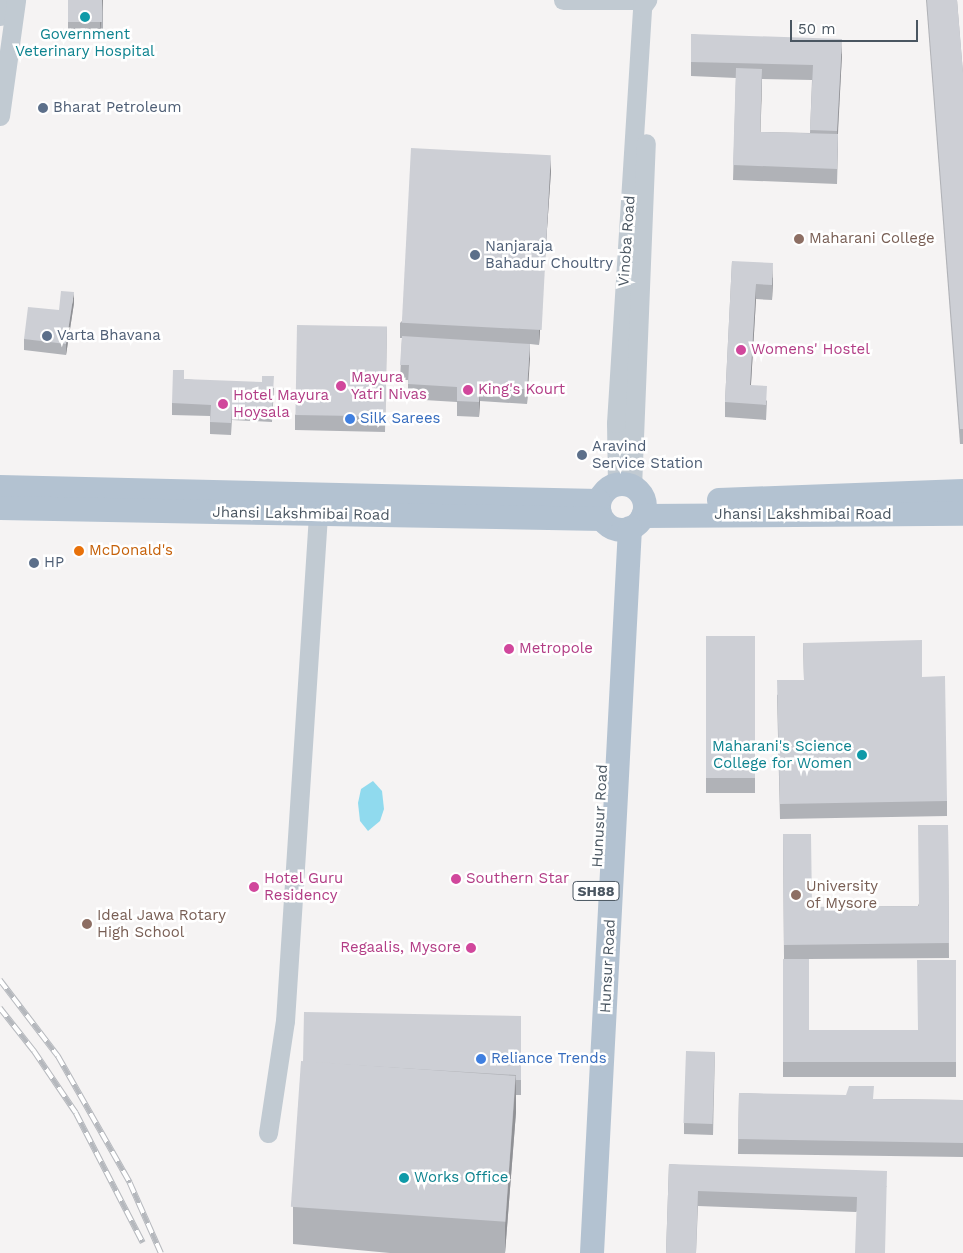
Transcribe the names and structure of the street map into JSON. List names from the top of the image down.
{
  "streets": {
    "main road": [
      "Jhansi Lakshmibai Road",
      "Hunusur Road",
      "SH88",
      "Hunsur Road"
    ],
    "street": ["Vinoba Road"]
  },
  "crossings": [
    ["Vinoba Road", "Jhansi Lakshmibai Road"],
    ["Vinoba Road", "Hunusur Road"],
    ["Vinoba Road", "Hunsur Road"],
    ["Jhansi Lakshmibai Road", "Hunusur Road"],
    ["Jhansi Lakshmibai Road", "Hunsur Road"],
    ["Hunusur Road", "Hunsur Road"]
  ],
  "places": [
    "Government Veterinary Hospital",
    "Bharat Petroleum",
    "Maharani College",
    "Nanjaraja Bahadur Choultry",
    "Varta Bhavana",
    "Womens' Hostel",
    "Mayura Yatri Nivas",
    "King's Kourt",
    "Hotel Mayura Hoysala",
    "Silk Sarees",
    "Aravind Service Station",
    "McDonald's",
    "HP",
    "Metropole",
    "Maharani's Science College for Women",
    "Southern Star",
    "Hotel Guru Residency",
    "University of Mysore",
    "Ideal Jawa Rotary High School",
    "Regaalis, Mysore",
    "Reliance Trends",
    "Works Office"
  ],
  "scale_bar": "50 m"
}
